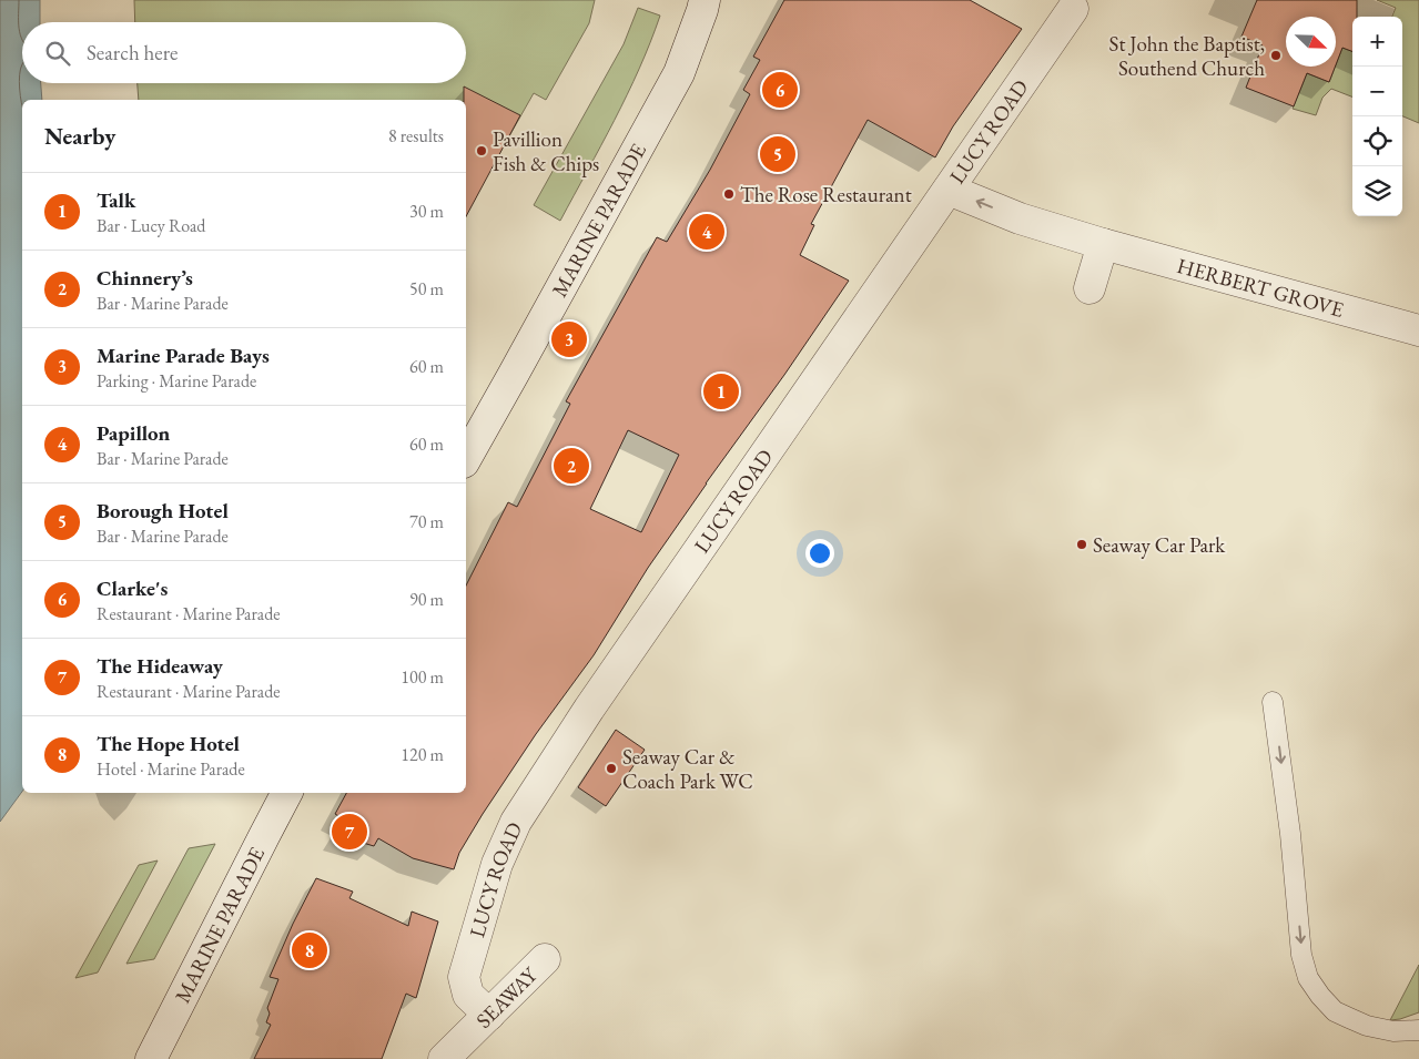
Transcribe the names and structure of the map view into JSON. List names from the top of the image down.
{
  "streets": {
    "street": [
      "LUCY ROAD",
      "MARINE PARADE",
      "HERBERT GROVE",
      "SEAWAY"
    ]
  },
  "crossings": [
    ["LUCY ROAD", "HERBERT GROVE"],
    ["LUCY ROAD", "SEAWAY"]
  ],
  "places": [
    "St John the Baptist, Southend Church",
    "Pavillion Fish & Chips",
    "The Rose Restaurant",
    "Seaway Car Park",
    "Seaway Car & Coach Park WC"
  ],
  "north": "bottom right",
  "page": {
    "map_buttons": ["+", "−"],
    "search": "Search here",
    "pins": [
      "6",
      "5",
      "4",
      "3",
      "1",
      "2",
      "7",
      "8"
    ],
    "heading": ["Nearby", "8 results"],
    "list": [
      {
        "mark": "1",
        "name": "Talk",
        "note": "Bar · Lucy Road",
        "value": "30 m"
      },
      {
        "mark": "2",
        "name": "Chinnery’s",
        "note": "Bar · Marine Parade",
        "value": "50 m"
      },
      {
        "mark": "3",
        "name": "Marine Parade Bays",
        "note": "Parking · Marine Parade",
        "value": "60 m"
      },
      {
        "mark": "4",
        "name": "Papillon",
        "note": "Bar · Marine Parade",
        "value": "60 m"
      },
      {
        "mark": "5",
        "name": "Borough Hotel",
        "note": "Bar · Marine Parade",
        "value": "70 m"
      },
      {
        "mark": "6",
        "name": "Clarke's",
        "note": "Restaurant · Marine Parade",
        "value": "90 m"
      },
      {
        "mark": "7",
        "name": "The Hideaway",
        "note": "Restaurant · Marine Parade",
        "value": "100 m"
      },
      {
        "mark": "8",
        "name": "The Hope Hotel",
        "note": "Hotel · Marine Parade",
        "value": "120 m"
      }
    ]
  }
}
